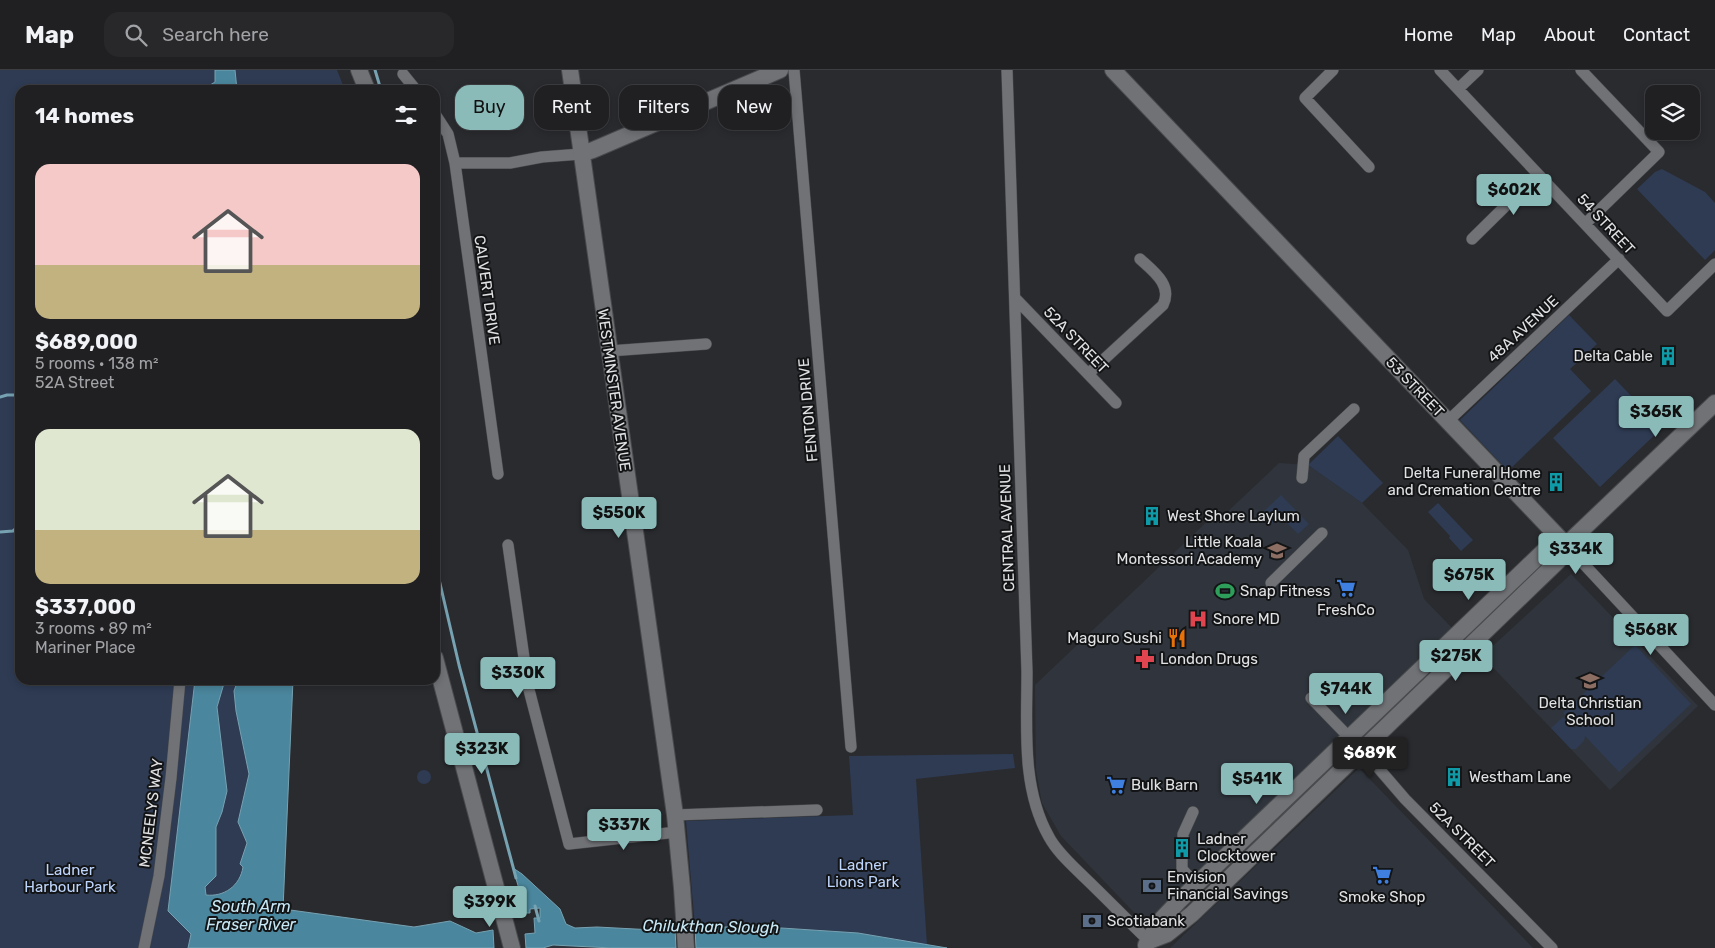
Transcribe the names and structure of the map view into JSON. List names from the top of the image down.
{
  "streets": {
    "street": [
      "54 STREET",
      "CALVERT DRIVE",
      "48A AVENUE",
      "52A STREET",
      "53 STREET",
      "WESTMINSTER AVENUE",
      "FENTON DRIVE",
      "CENTRAL AVENUE",
      "MCNEELYS WAY"
    ]
  },
  "crossings": [
    ["54 STREET", "48A AVENUE"],
    ["48A AVENUE", "53 STREET"],
    ["52A STREET", "CENTRAL AVENUE"]
  ],
  "water": ["South Arm Fraser River", "Chilukthan Slough"],
  "parks": ["Ladner Lions Park", "Ladner Harbour Park"],
  "places": {
    "building": [
      "Delta Cable",
      "Delta Funeral Home and Cremation Centre",
      "West Shore Laylum",
      "Westham Lane",
      "Ladner Clocktower"
    ],
    "school or university": ["Little Koala Montessori Academy", "Delta Christian School"],
    "supermarket": ["FreshCo", "Bulk Barn", "Smoke Shop"],
    "sports": ["Snap Fitness"],
    "hospital": ["Snore MD"],
    "restaurant": ["Maguro Sushi"],
    "pharmacy": ["London Drugs"],
    "bank": ["Envision Financial Savings", "Scotiabank"]
  },
  "page": {
    "header": "Map",
    "search": "Search here",
    "nav": [
      "Home",
      "Map",
      "About",
      "Contact"
    ],
    "chip": [
      "Buy",
      "Rent",
      "Filters",
      "New"
    ],
    "heading": "14 homes",
    "list": [
      {
        "name": "$689,000",
        "note": "5 rooms · 138 m² · 52A Street"
      },
      {
        "name": "$337,000",
        "note": "3 rooms · 89 m² · Mariner Place"
      }
    ],
    "price": [
      "$602K",
      "$365K",
      "$550K",
      "$334K",
      "$675K",
      "$568K",
      "$275K",
      "$330K",
      "$744K",
      "$323K",
      "$689K",
      "$541K",
      "$337K",
      "$399K"
    ]
  }
}
